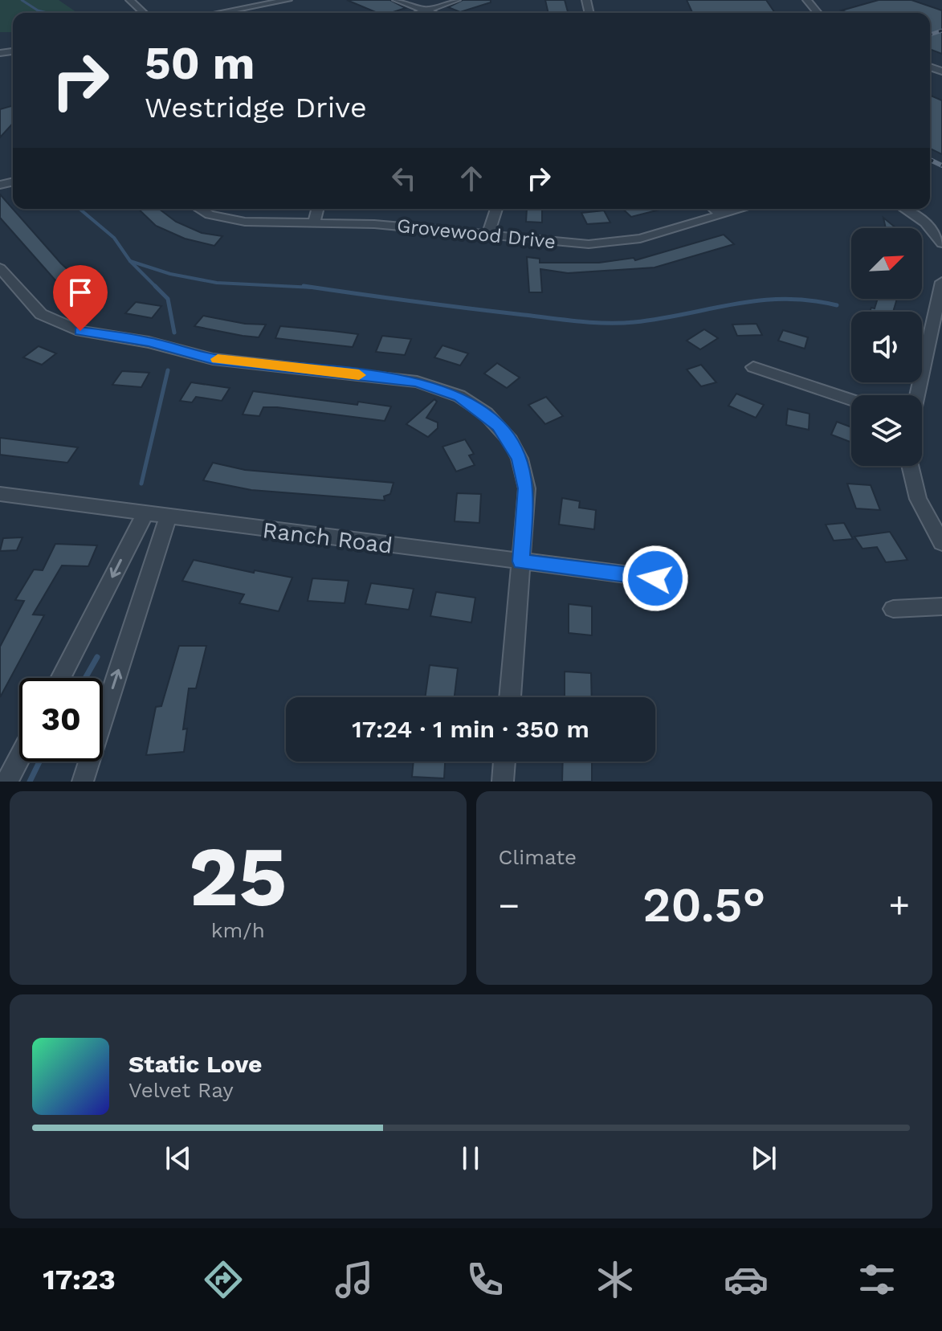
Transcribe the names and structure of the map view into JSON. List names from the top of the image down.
{
  "streets": {
    "street": ["Grovewood Drive", "Ranch Road"]
  },
  "north": "top right",
  "page": {
    "turn": ["50 m", "Westridge Drive"],
    "limit": "30",
    "trip": "17:24 · 1 min · 350 m",
    "tile": [
      ["25", "km/h"],
      "Climate"
    ],
    "heat": ["−", "20.5°", "+"],
    "song": ["Static Love", "Velvet Ray"],
    "tabs": "17:23"
  }
}
